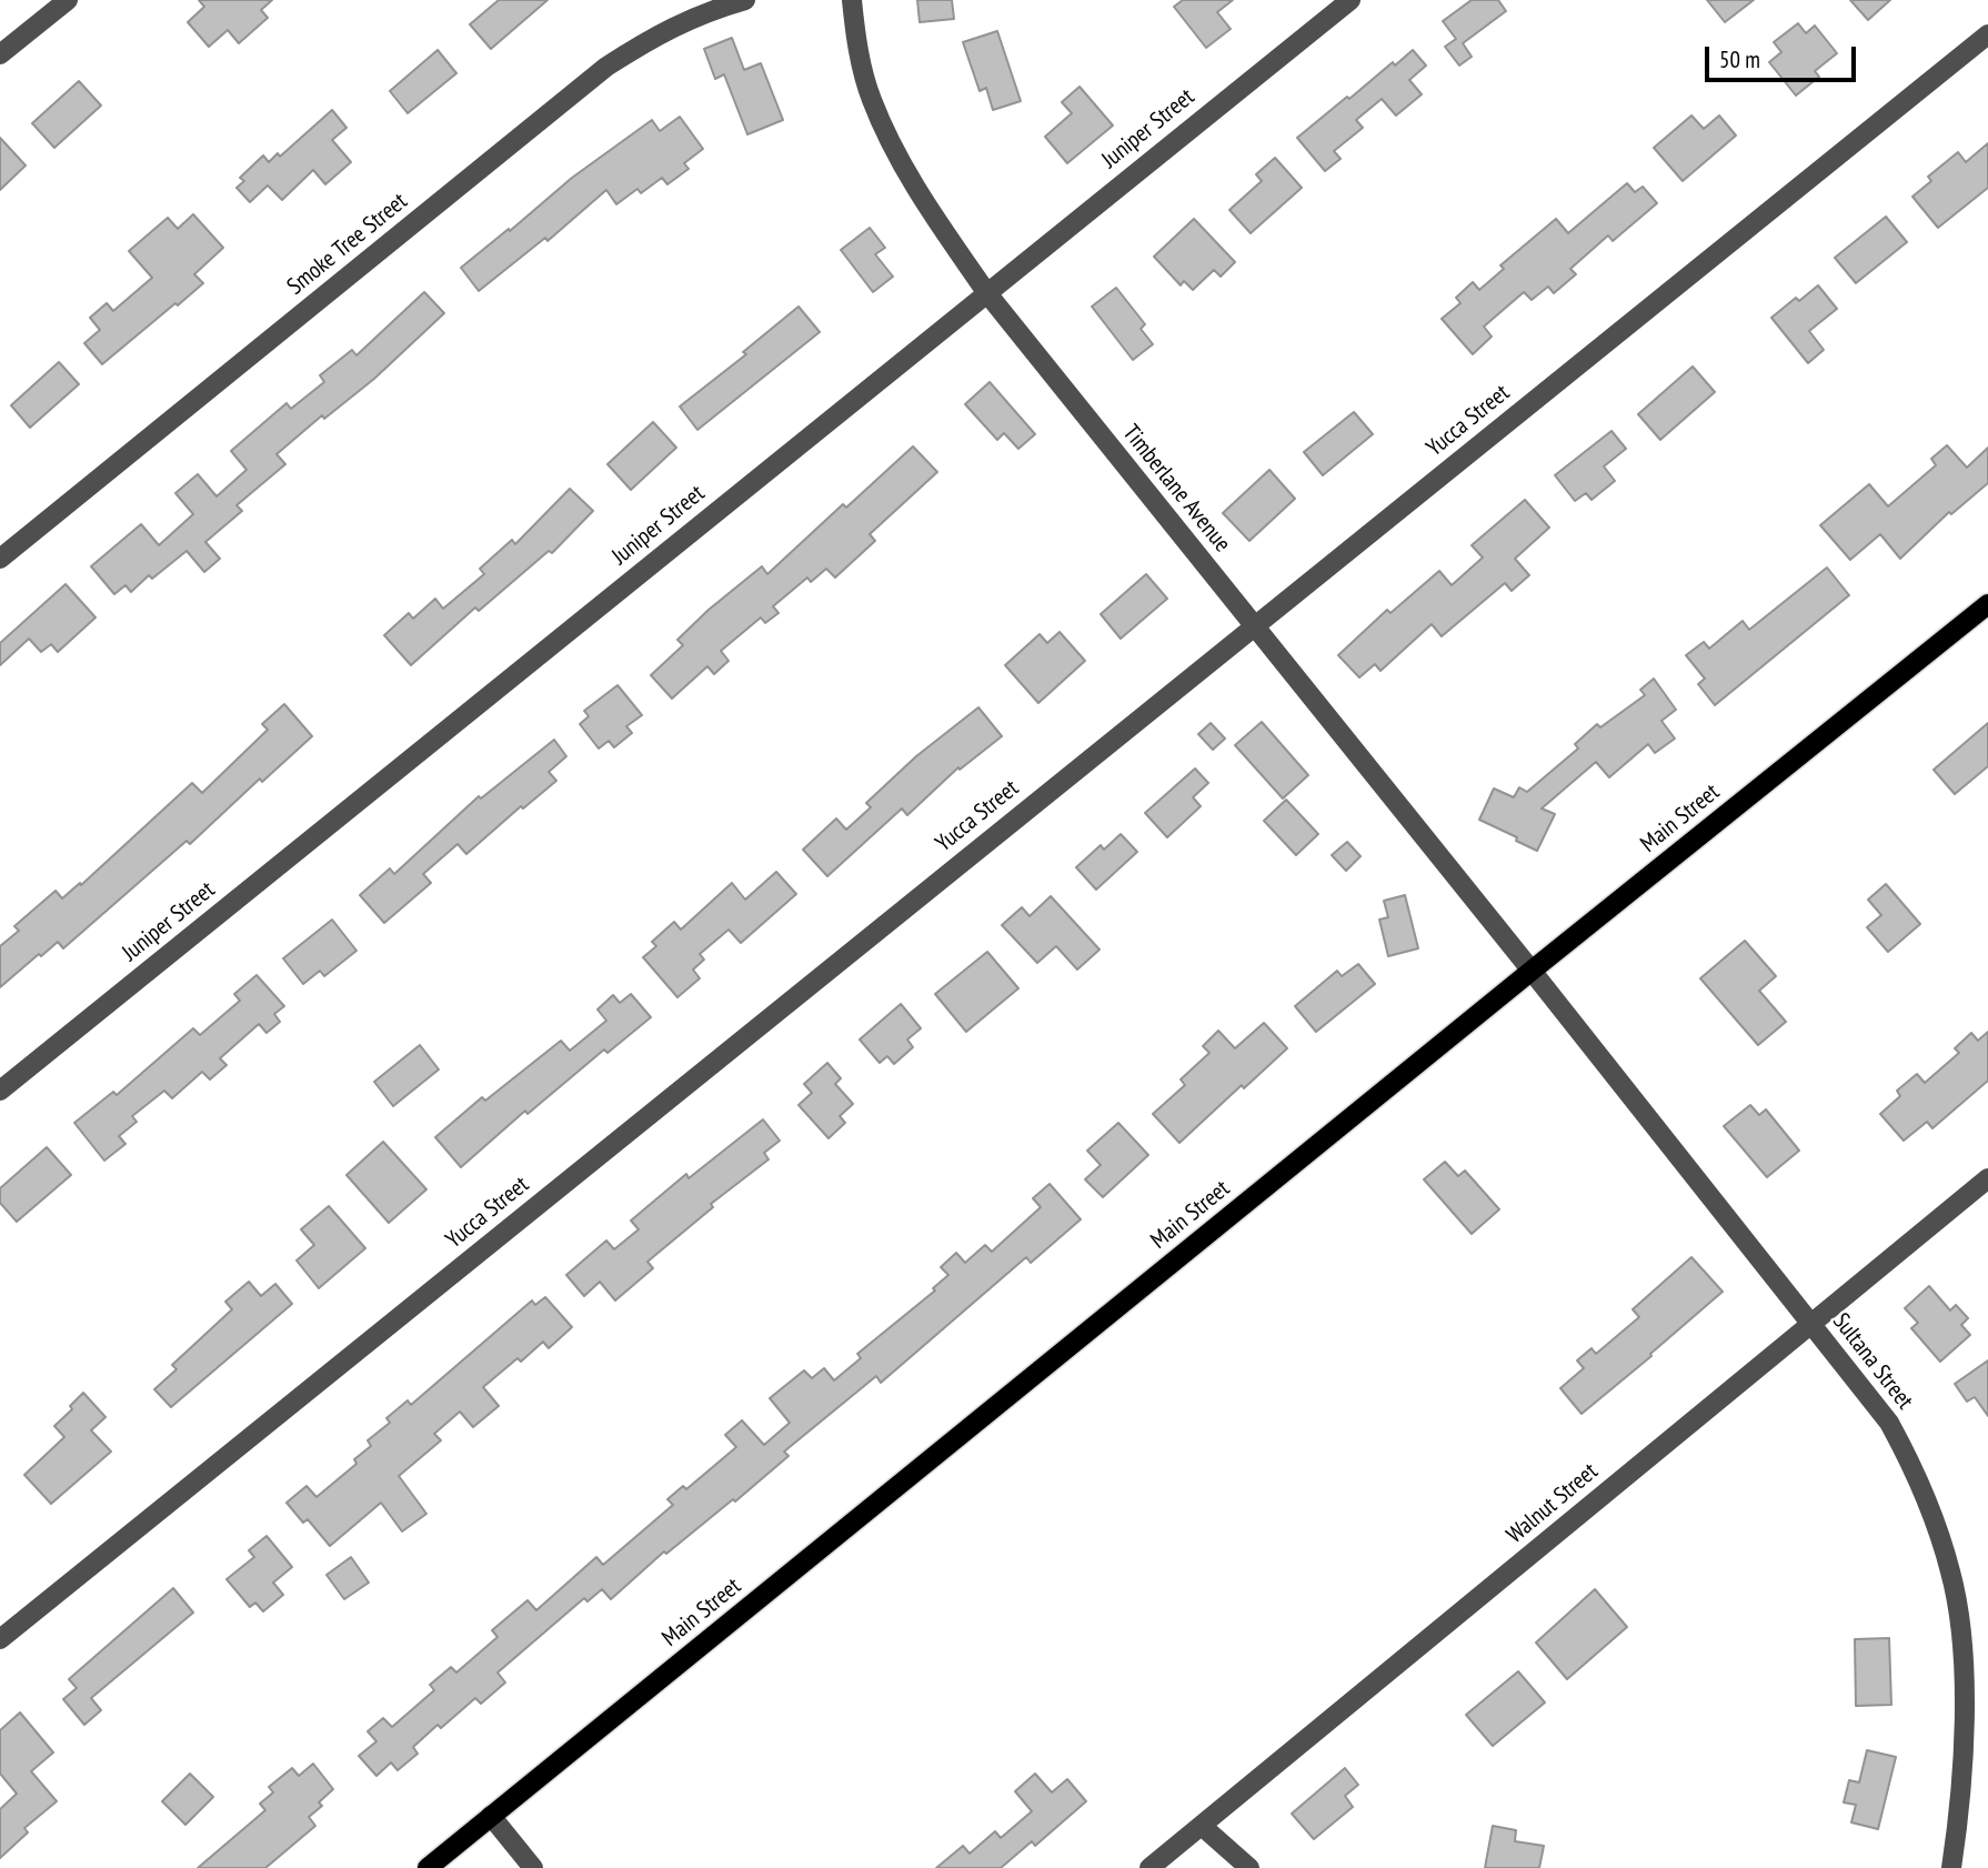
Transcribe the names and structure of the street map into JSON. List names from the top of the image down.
{
  "streets": {
    "main road": ["Main Street"],
    "street": [
      "Juniper Street",
      "Smoke Tree Street",
      "Yucca Street",
      "Timberlane Avenue",
      "Sultana Street",
      "Walnut Street"
    ]
  },
  "crossings": [
    ["Juniper Street", "Timberlane Avenue"],
    ["Yucca Street", "Timberlane Avenue"],
    ["Timberlane Avenue", "Main Street"],
    ["Timberlane Avenue", "Sultana Street"],
    ["Main Street", "Sultana Street"],
    ["Sultana Street", "Walnut Street"]
  ],
  "scale_bar": "50 m"
}
